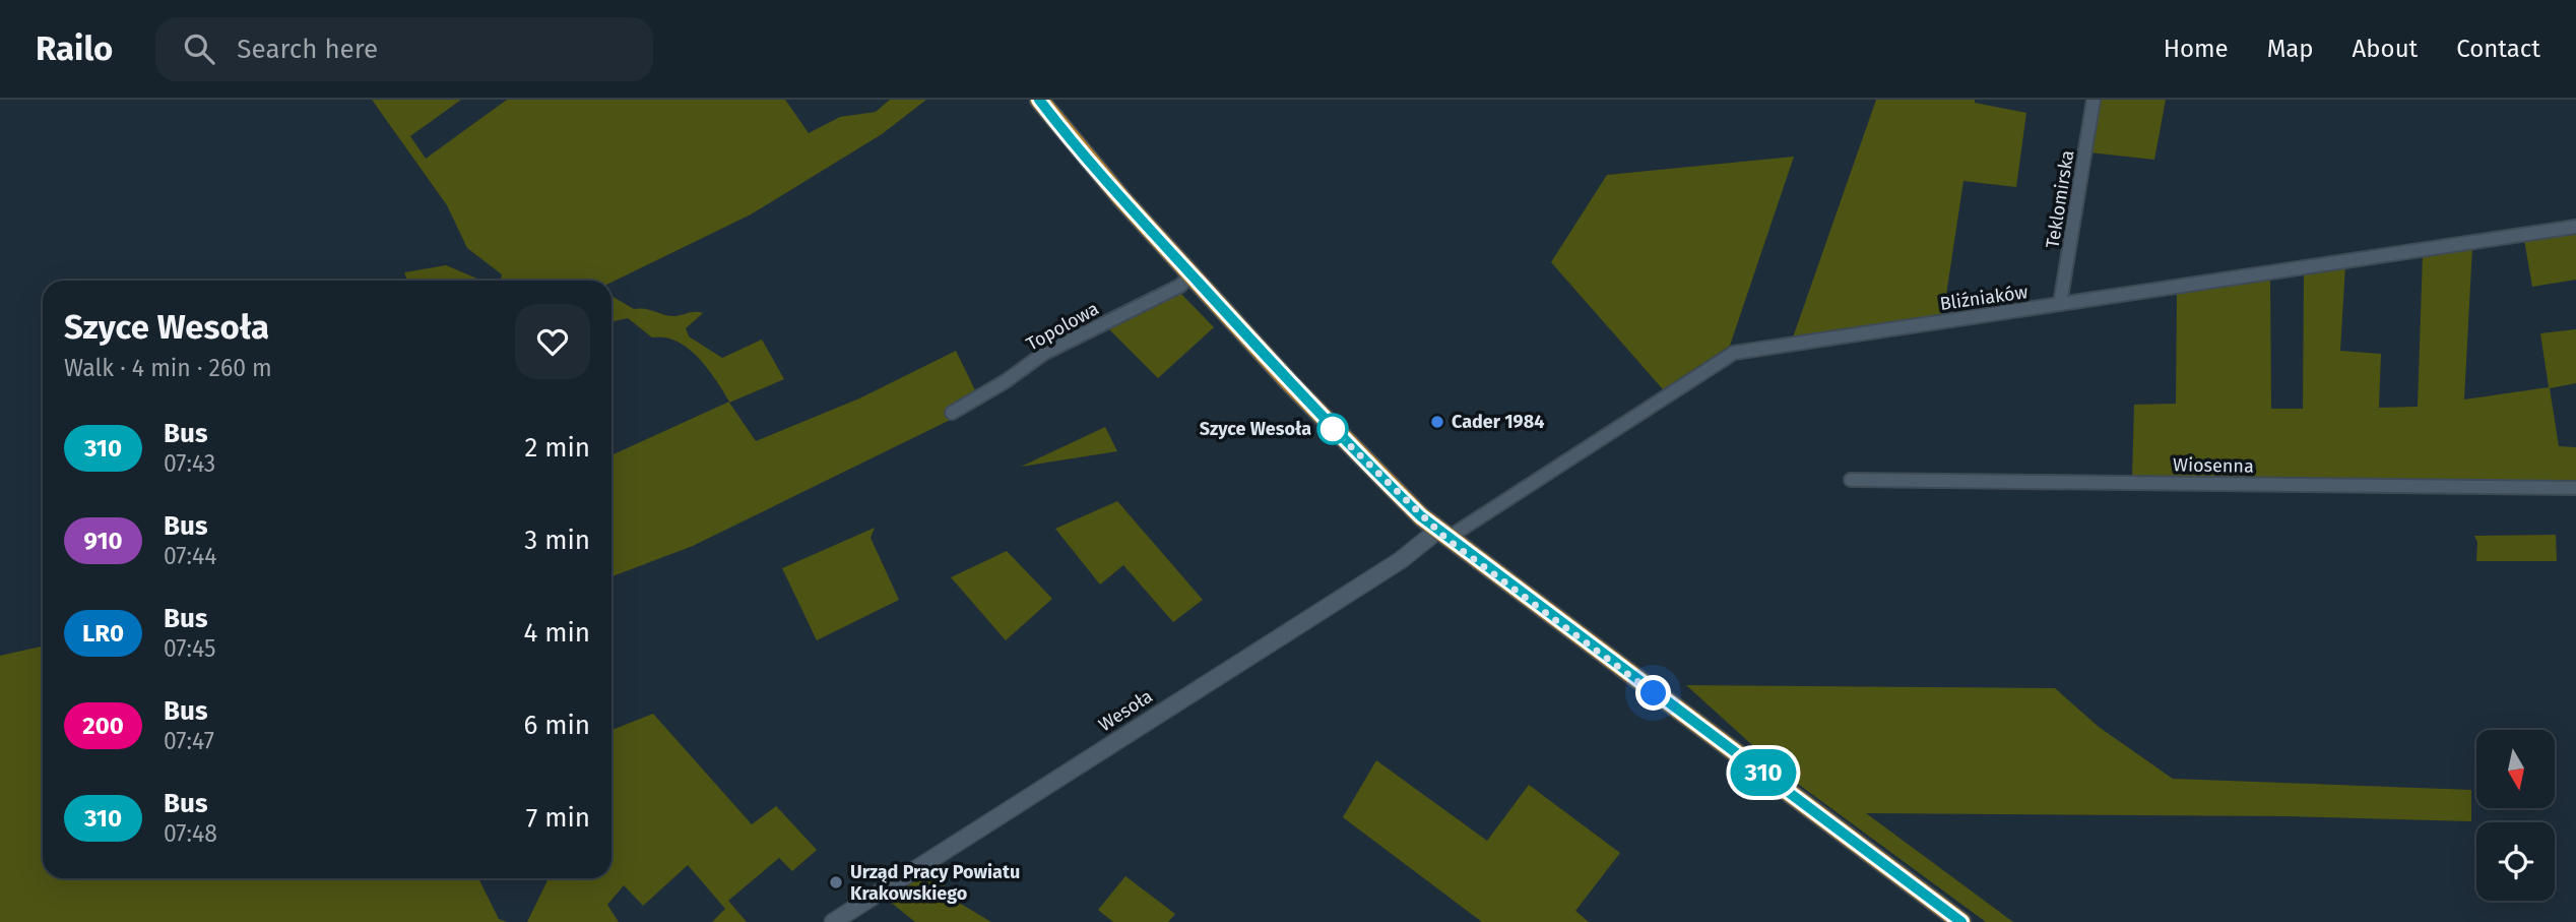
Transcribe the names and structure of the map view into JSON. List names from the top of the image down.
{
  "streets": {
    "street": [
      "Teklomirska",
      "Bliźniaków",
      "Topolowa",
      "Wiosenna",
      "Wesoła"
    ]
  },
  "crossings": [
    ["Teklomirska", "Bliźniaków"],
    ["Bliźniaków", "Wesoła"]
  ],
  "places": ["Cader 1984", "Szyce Wesoła", "Urząd Pracy Powiatu Krakowskiego"],
  "lines": ["bus line 310"],
  "north": "bottom",
  "page": {
    "header": "Railo",
    "search": "Search here",
    "nav": [
      "Home",
      "Map",
      "About",
      "Contact"
    ],
    "on_map": "310",
    "heading": ["Szyce Wesoła", "Walk · 4 min · 260 m"],
    "list": [
      {
        "mark": "310",
        "name": "Bus",
        "note": "07:43",
        "value": "2 min"
      },
      {
        "mark": "910",
        "name": "Bus",
        "note": "07:44",
        "value": "3 min"
      },
      {
        "mark": "LR0",
        "name": "Bus",
        "note": "07:45",
        "value": "4 min"
      },
      {
        "mark": "200",
        "name": "Bus",
        "note": "07:47",
        "value": "6 min"
      },
      {
        "mark": "310",
        "name": "Bus",
        "note": "07:48",
        "value": "7 min"
      }
    ]
  }
}
